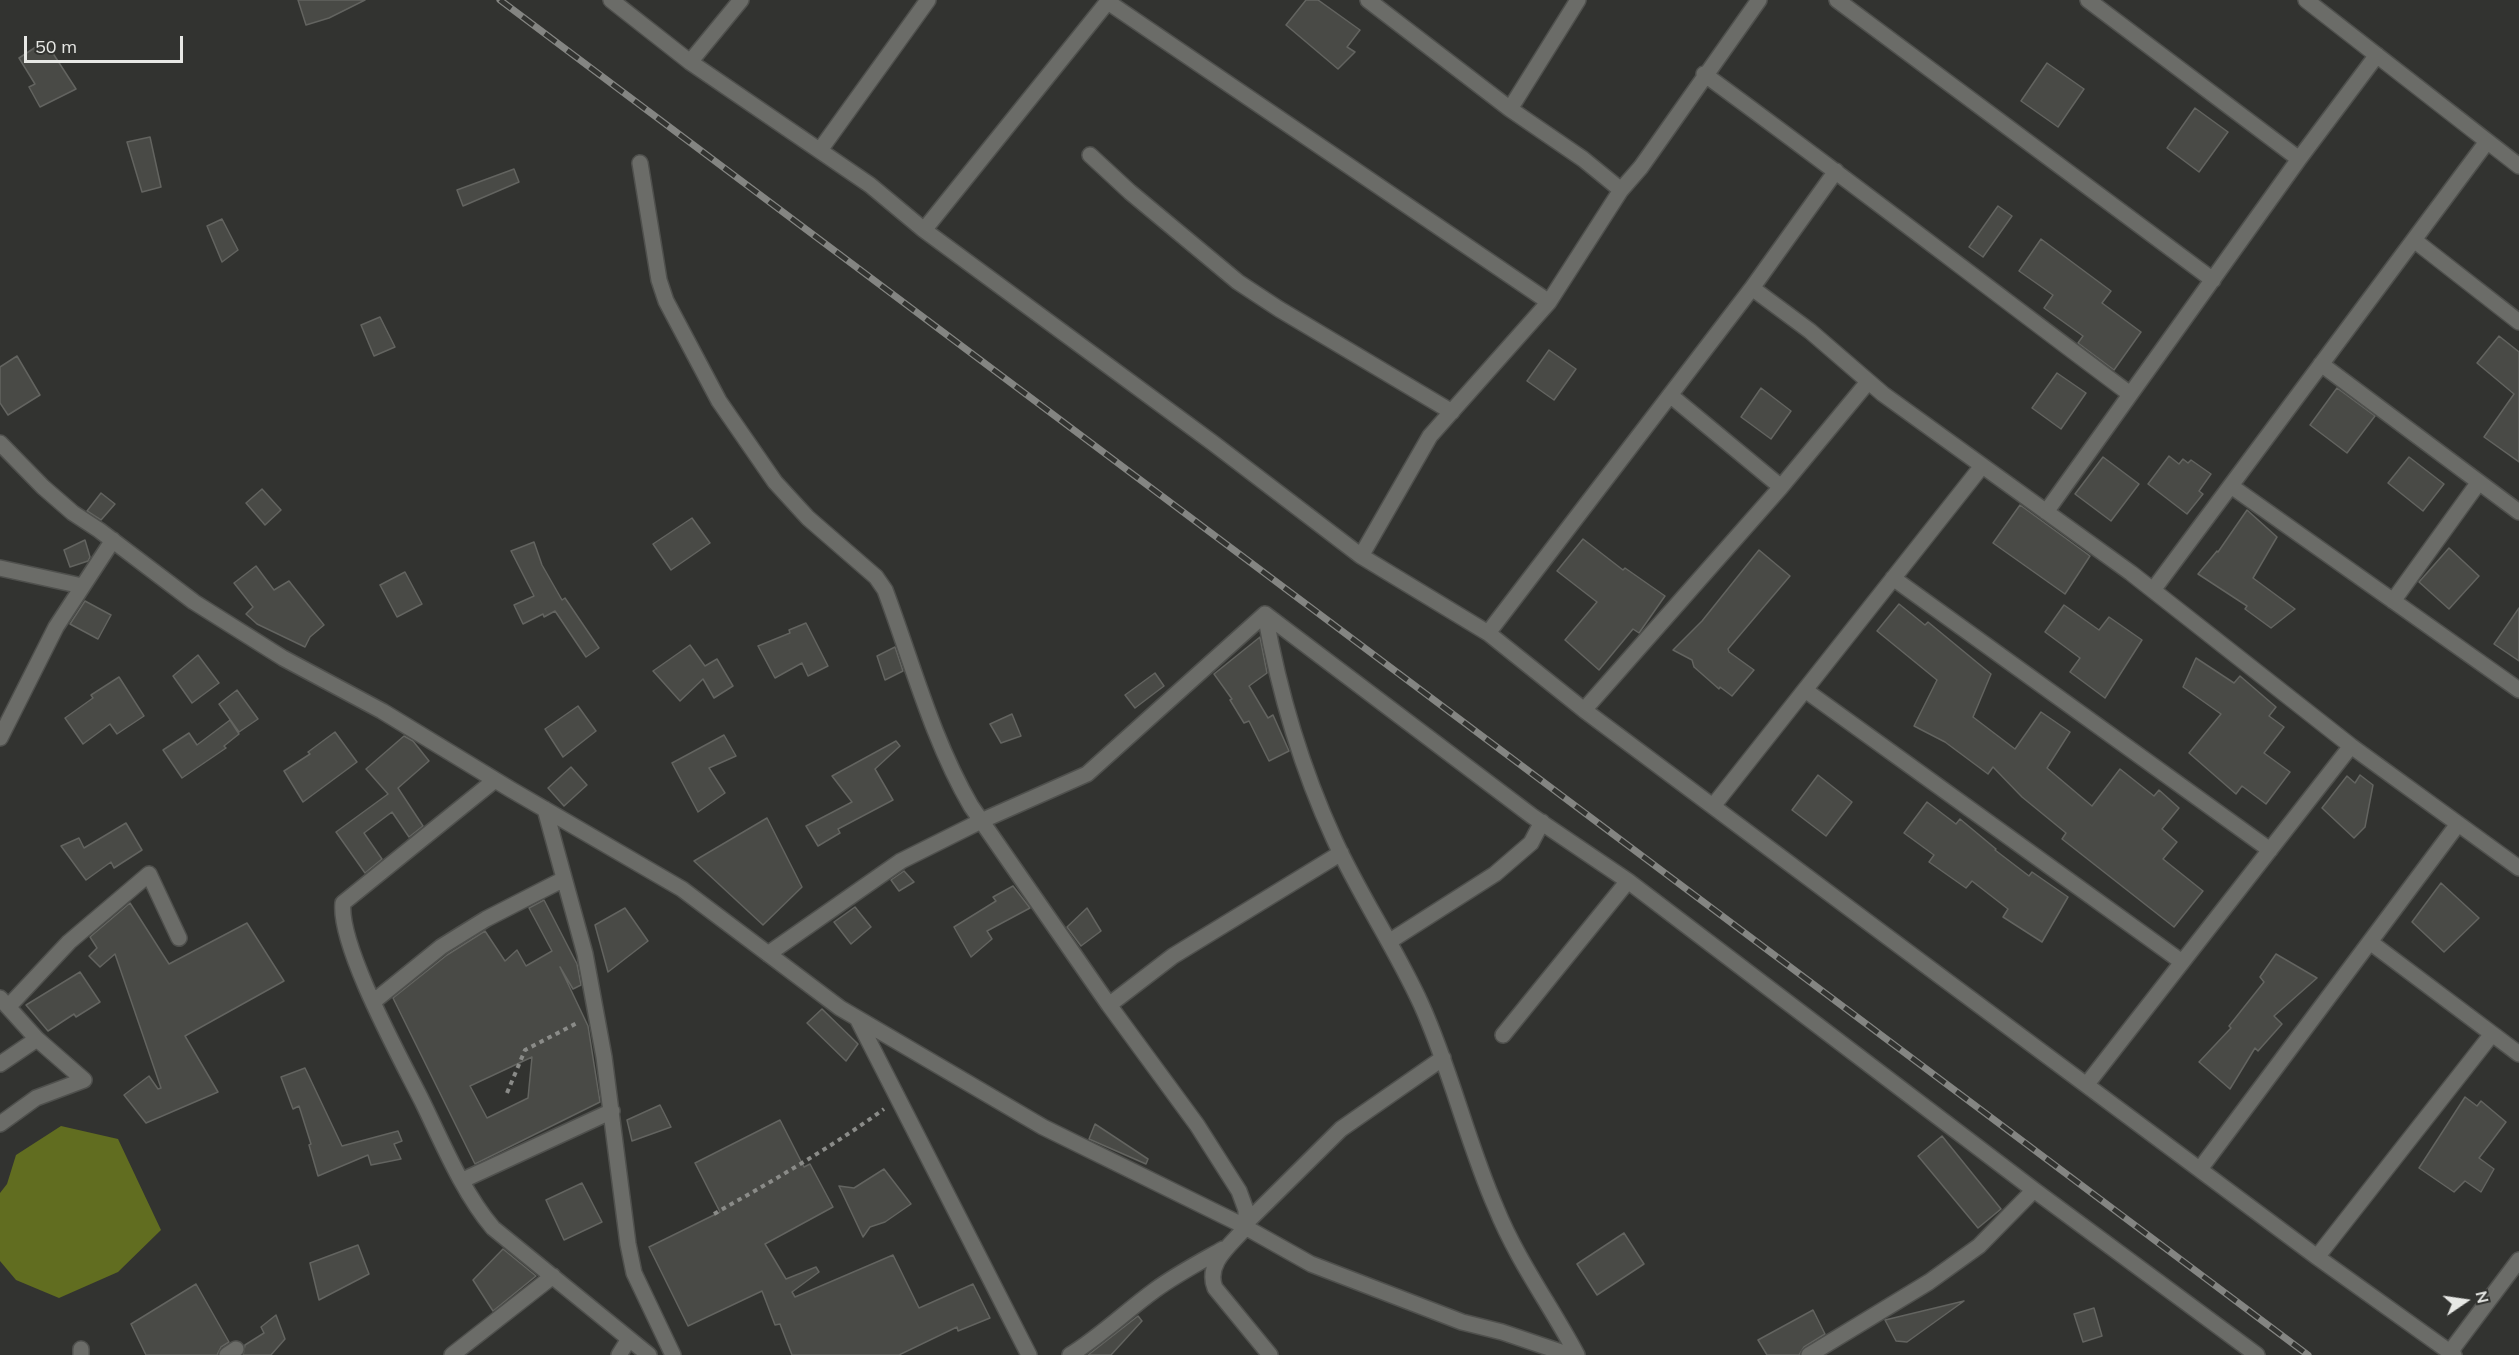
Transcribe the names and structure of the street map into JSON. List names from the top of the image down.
{
  "scale_bar": "50 m",
  "north": "right"
}
